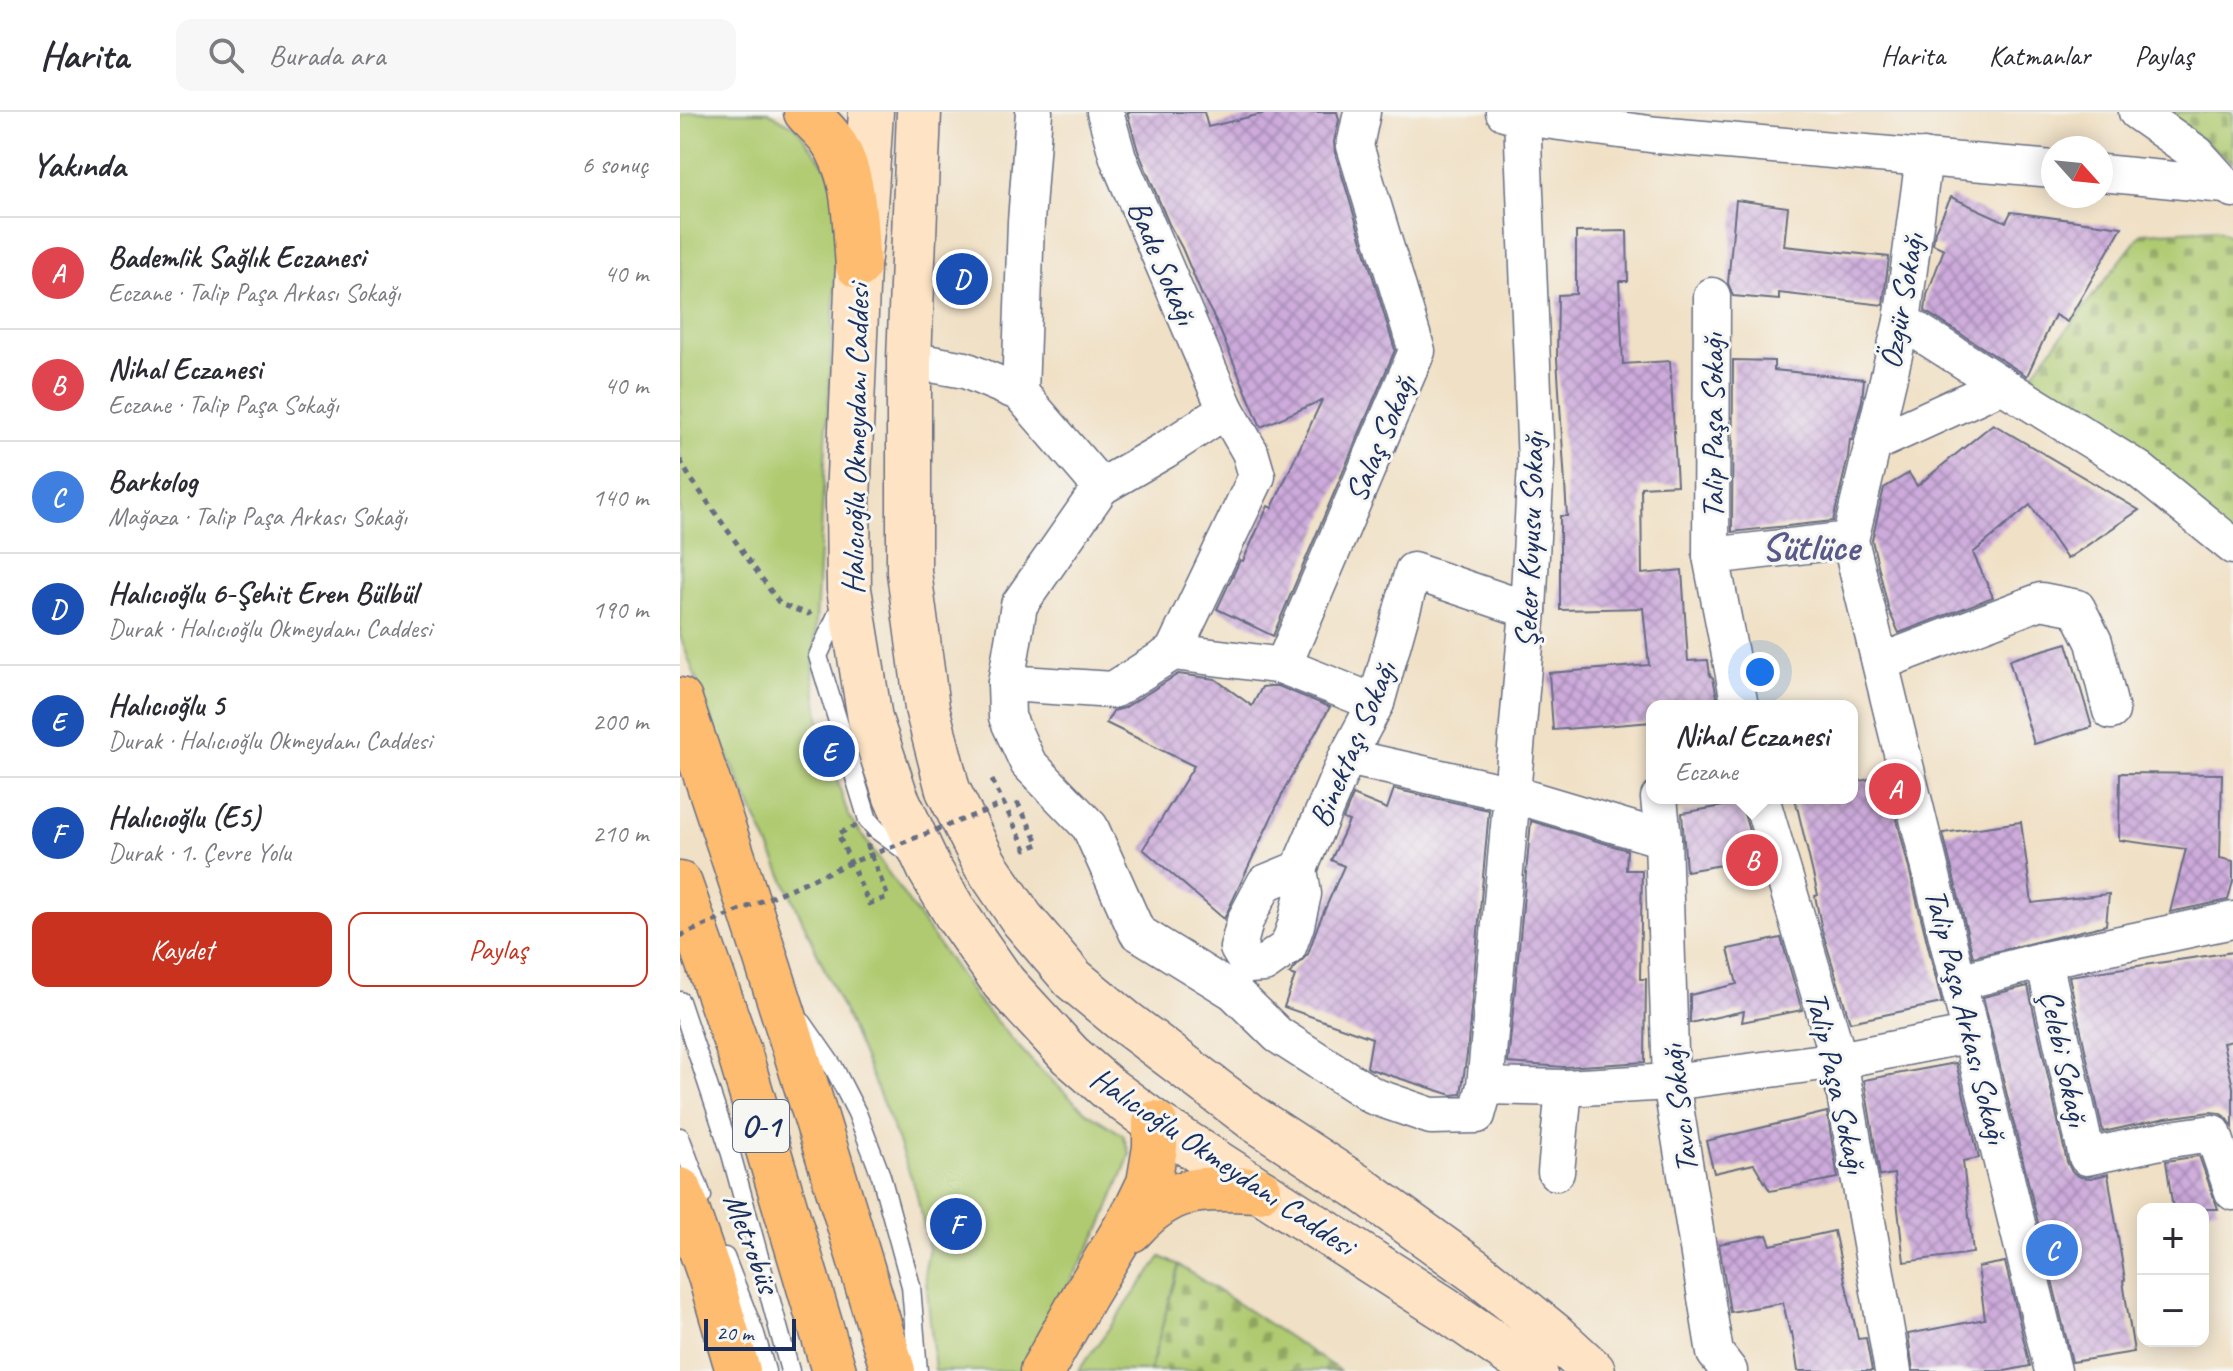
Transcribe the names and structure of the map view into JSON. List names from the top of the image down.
{
  "streets": {
    "highway": ["O-1"],
    "main road": ["Halıcıoğlu Okmeydanı Caddesi"],
    "street": [
      "Bade Sokağı",
      "Özgür Sokağı",
      "Talip Paşa Sokağı",
      "Salaş Sokağı",
      "Şeker Kuyusu Sokağı",
      "Binektaşı Sokağı",
      "Talip Paşa Arkası Sokağı",
      "Çelebi Sokağı",
      "Tavcı Sokağı"
    ],
    "lane": ["Metrobüs"]
  },
  "crossings": [
    ["Özgür Sokağı", "Talip Paşa Arkası Sokağı"],
    ["Şeker Kuyusu Sokağı", "Binektaşı Sokağı"]
  ],
  "districts": ["Sütlüce"],
  "scale_bar": "20 m",
  "north": "bottom right",
  "page": {
    "header": "Harita",
    "search": "Burada ara",
    "nav": ["Harita", "Katmanlar", "Paylaş"],
    "heading": ["Yakında", "6 sonuç"],
    "list": [
      {
        "mark": "A",
        "name": "Bademlik Sağlık Eczanesi",
        "note": "Eczane · Talip Paşa Arkası Sokağı",
        "value": "40 m"
      },
      {
        "mark": "B",
        "name": "Nihal Eczanesi",
        "note": "Eczane · Talip Paşa Sokağı",
        "value": "40 m"
      },
      {
        "mark": "C",
        "name": "Barkolog",
        "note": "Mağaza · Talip Paşa Arkası Sokağı",
        "value": "140 m"
      },
      {
        "mark": "D",
        "name": "Halıcıoğlu 6-Şehit Eren Bülbül",
        "note": "Durak · Halıcıoğlu Okmeydanı Caddesi",
        "value": "190 m"
      },
      {
        "mark": "E",
        "name": "Halıcıoğlu 5",
        "note": "Durak · Halıcıoğlu Okmeydanı Caddesi",
        "value": "200 m"
      },
      {
        "mark": "F",
        "name": "Halıcıoğlu (E5)",
        "note": "Durak · 1. Çevre Yolu",
        "value": "210 m"
      }
    ],
    "pins": [
      "D",
      "E",
      "A",
      "B",
      "F",
      "C"
    ],
    "popup": ["Nihal Eczanesi", "Eczane"],
    "buttons": ["Kaydet", "Paylaş"],
    "map_buttons": ["+", "−"],
    "scale": "20 m"
  }
}
